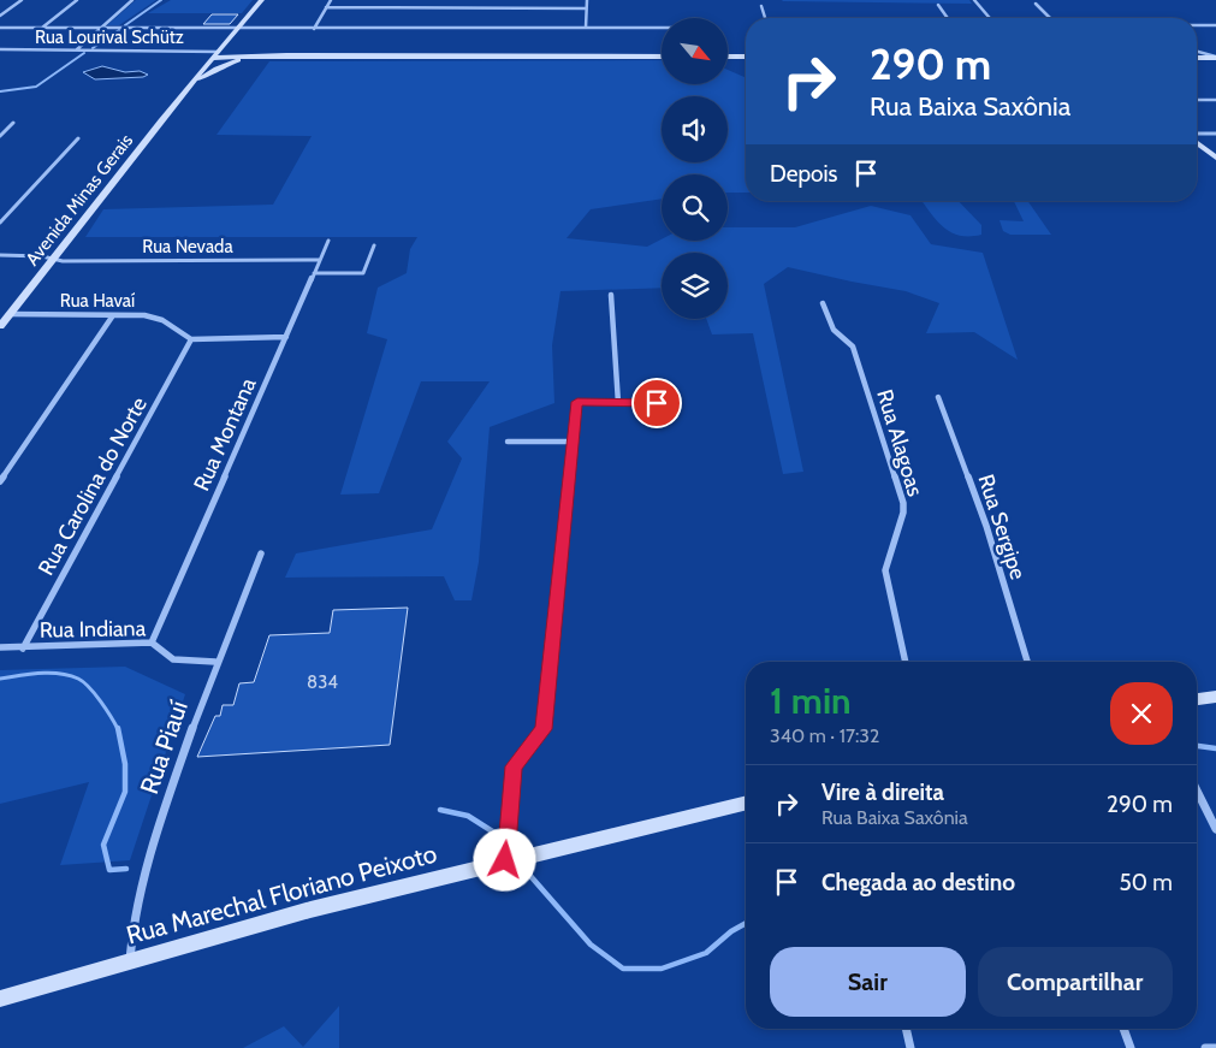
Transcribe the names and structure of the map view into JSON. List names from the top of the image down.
{
  "streets": {
    "main road": ["Avenida Minas Gerais", "Rua Marechal Floriano Peixoto"],
    "street": [
      "Rua Lourival Schütz",
      "Rua Nevada",
      "Rua Havaí",
      "Rua Montana",
      "Rua Alagoas",
      "Rua Carolina do Norte",
      "Rua Sergipe",
      "Rua Indiana",
      "Rua Piauí"
    ]
  },
  "crossings": [
    ["Rua Lourival Schütz", "Avenida Minas Gerais"],
    ["Avenida Minas Gerais", "Rua Nevada"],
    ["Avenida Minas Gerais", "Rua Havaí"],
    ["Rua Nevada", "Rua Montana"],
    ["Rua Havaí", "Rua Carolina do Norte"],
    ["Rua Montana", "Rua Indiana"],
    ["Rua Carolina do Norte", "Rua Indiana"],
    ["Rua Indiana", "Rua Piauí"],
    ["Rua Piauí", "Rua Marechal Floriano Peixoto"]
  ],
  "house_numbers": ["834"],
  "north": "bottom right",
  "page": {
    "turn": ["290 m", "Rua Baixa Saxônia"],
    "then": "Depois",
    "heading": ["1 min", "340 m · 17:32"],
    "list": [
      {
        "name": "Vire à direita",
        "note": "Rua Baixa Saxônia",
        "value": "290 m"
      },
      {
        "name": "Chegada ao destino",
        "value": "50 m"
      }
    ],
    "buttons": ["Sair", "Compartilhar"]
  }
}
